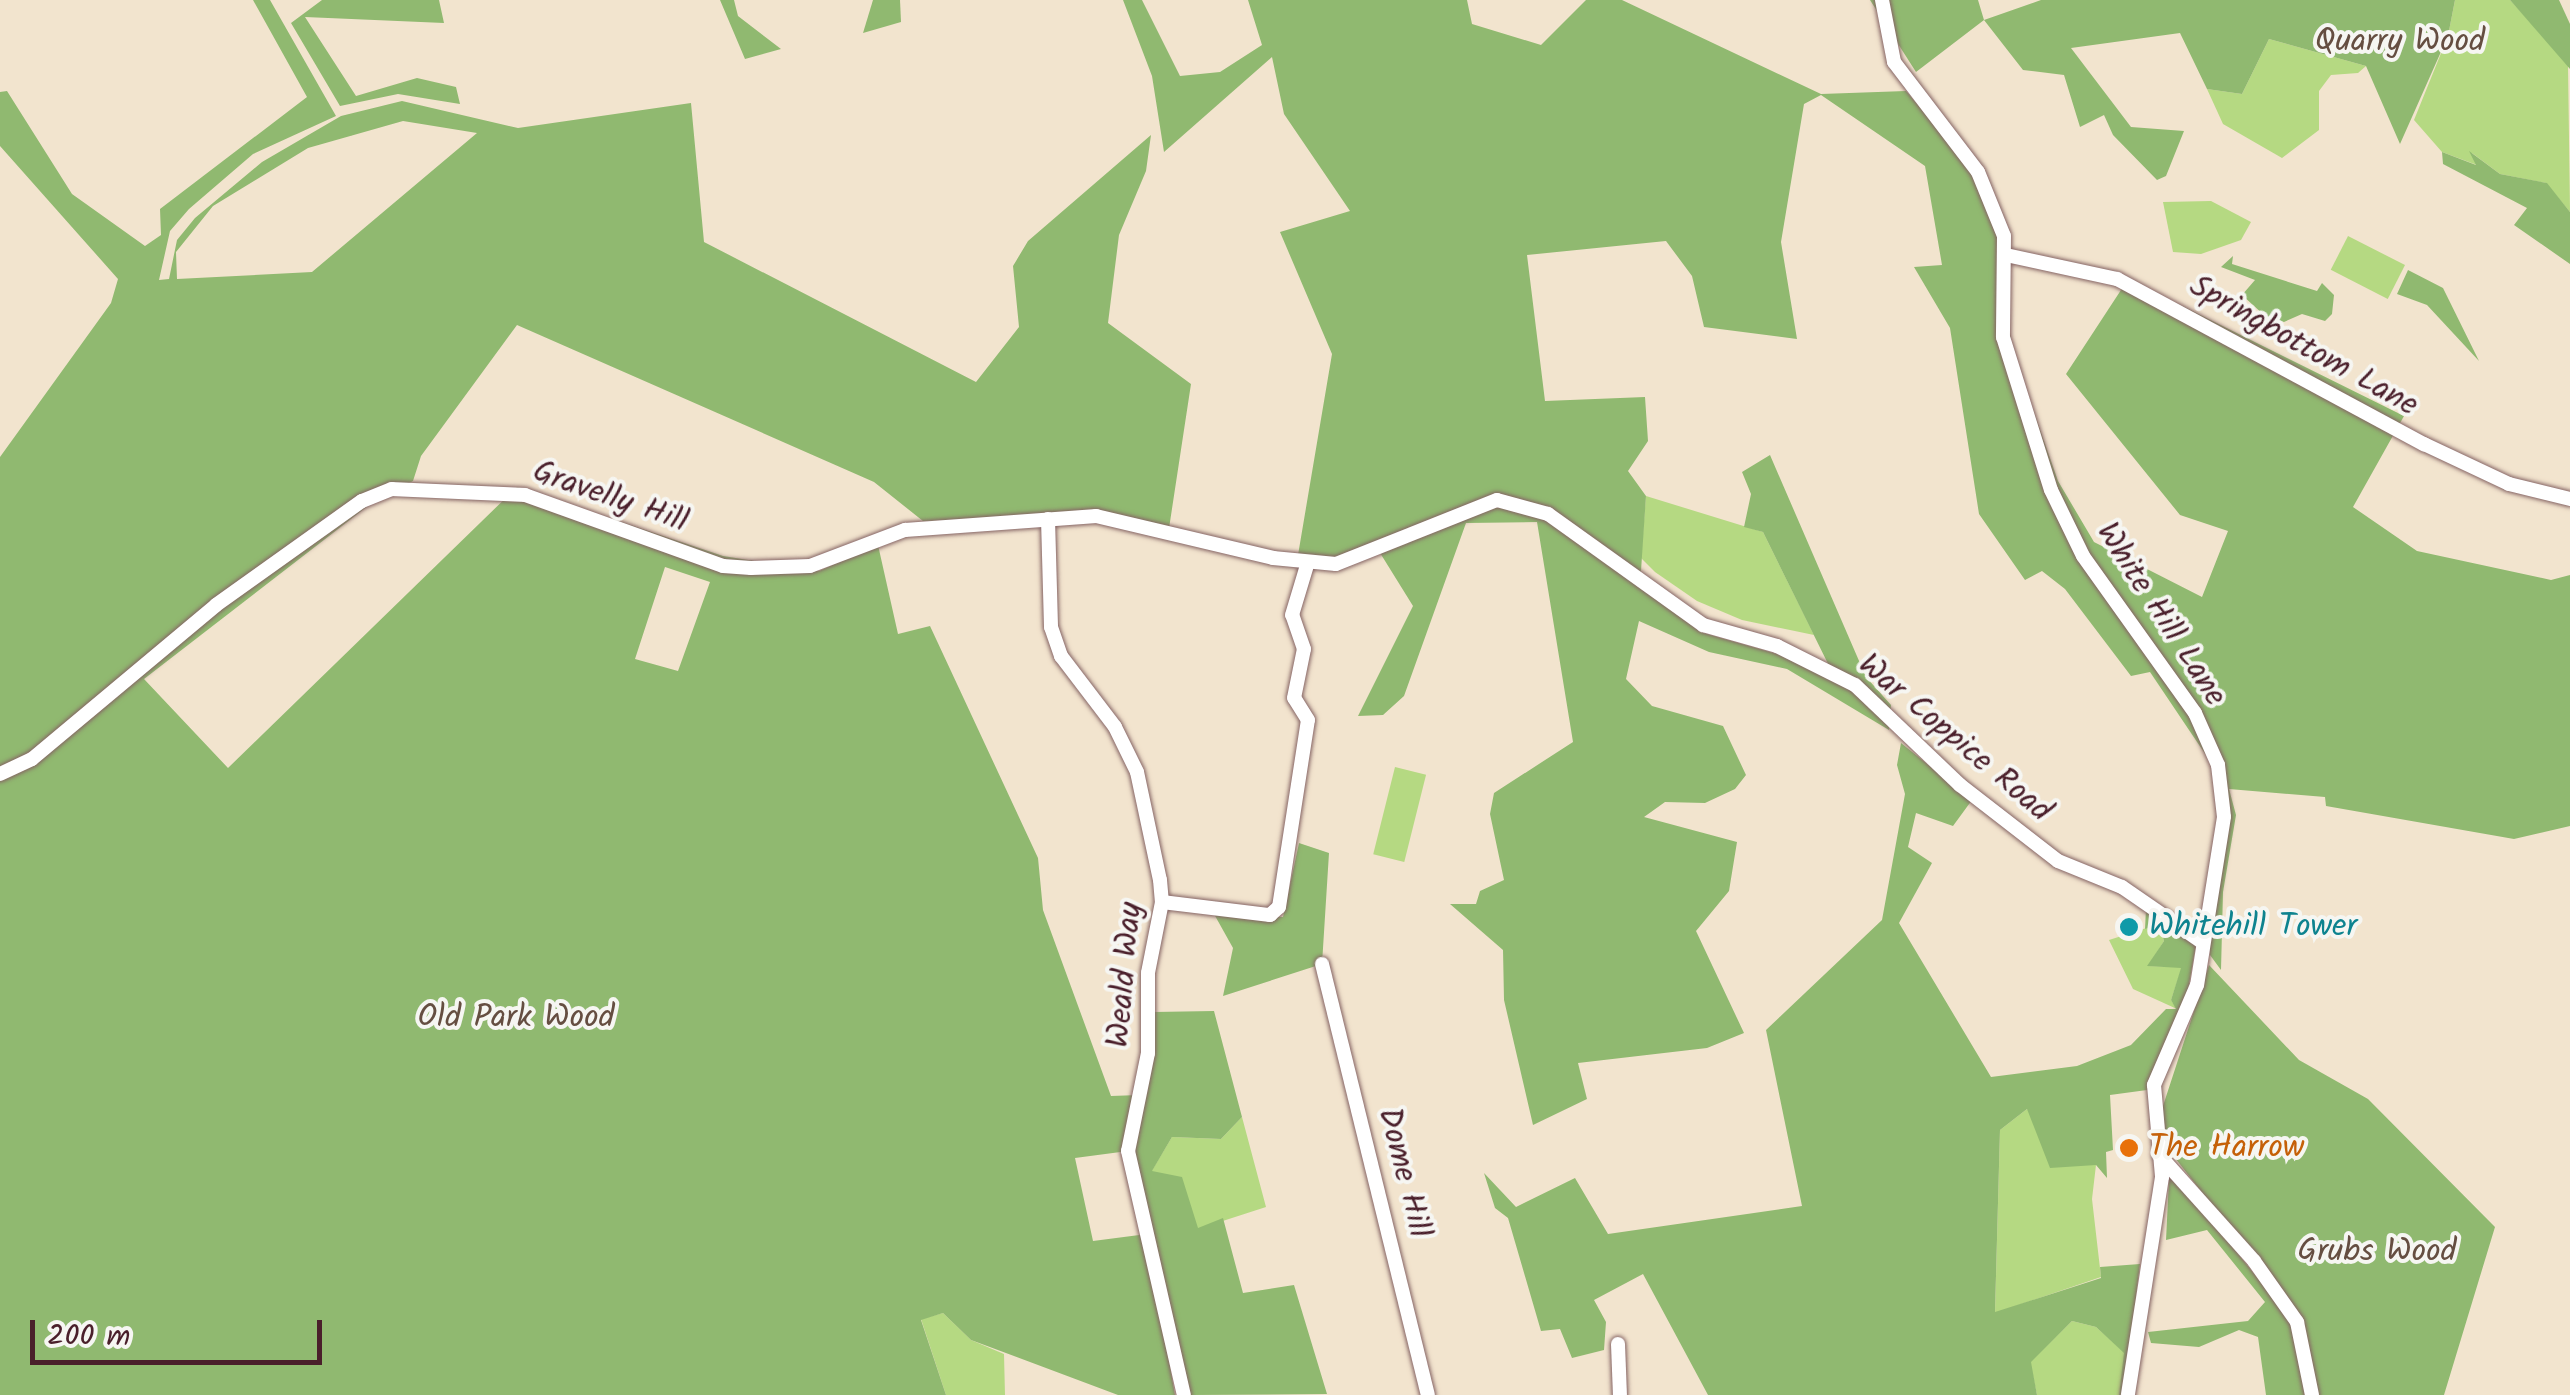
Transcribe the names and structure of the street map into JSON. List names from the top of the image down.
{
  "streets": {
    "street": [
      "Springbottom Lane",
      "Gravelly Hill",
      "White Hill Lane",
      "War Coppice Road",
      "Weald Way",
      "Dome Hill"
    ]
  },
  "crossings": [
    ["Springbottom Lane", "White Hill Lane"],
    ["Gravelly Hill", "War Coppice Road"],
    ["Gravelly Hill", "Weald Way"],
    ["White Hill Lane", "War Coppice Road"],
    ["War Coppice Road", "Weald Way"]
  ],
  "parks": ["Quarry Wood", "Old Park Wood", "Grubs Wood"],
  "places": ["Whitehill Tower", "The Harrow"],
  "scale_bar": "200 m"
}
